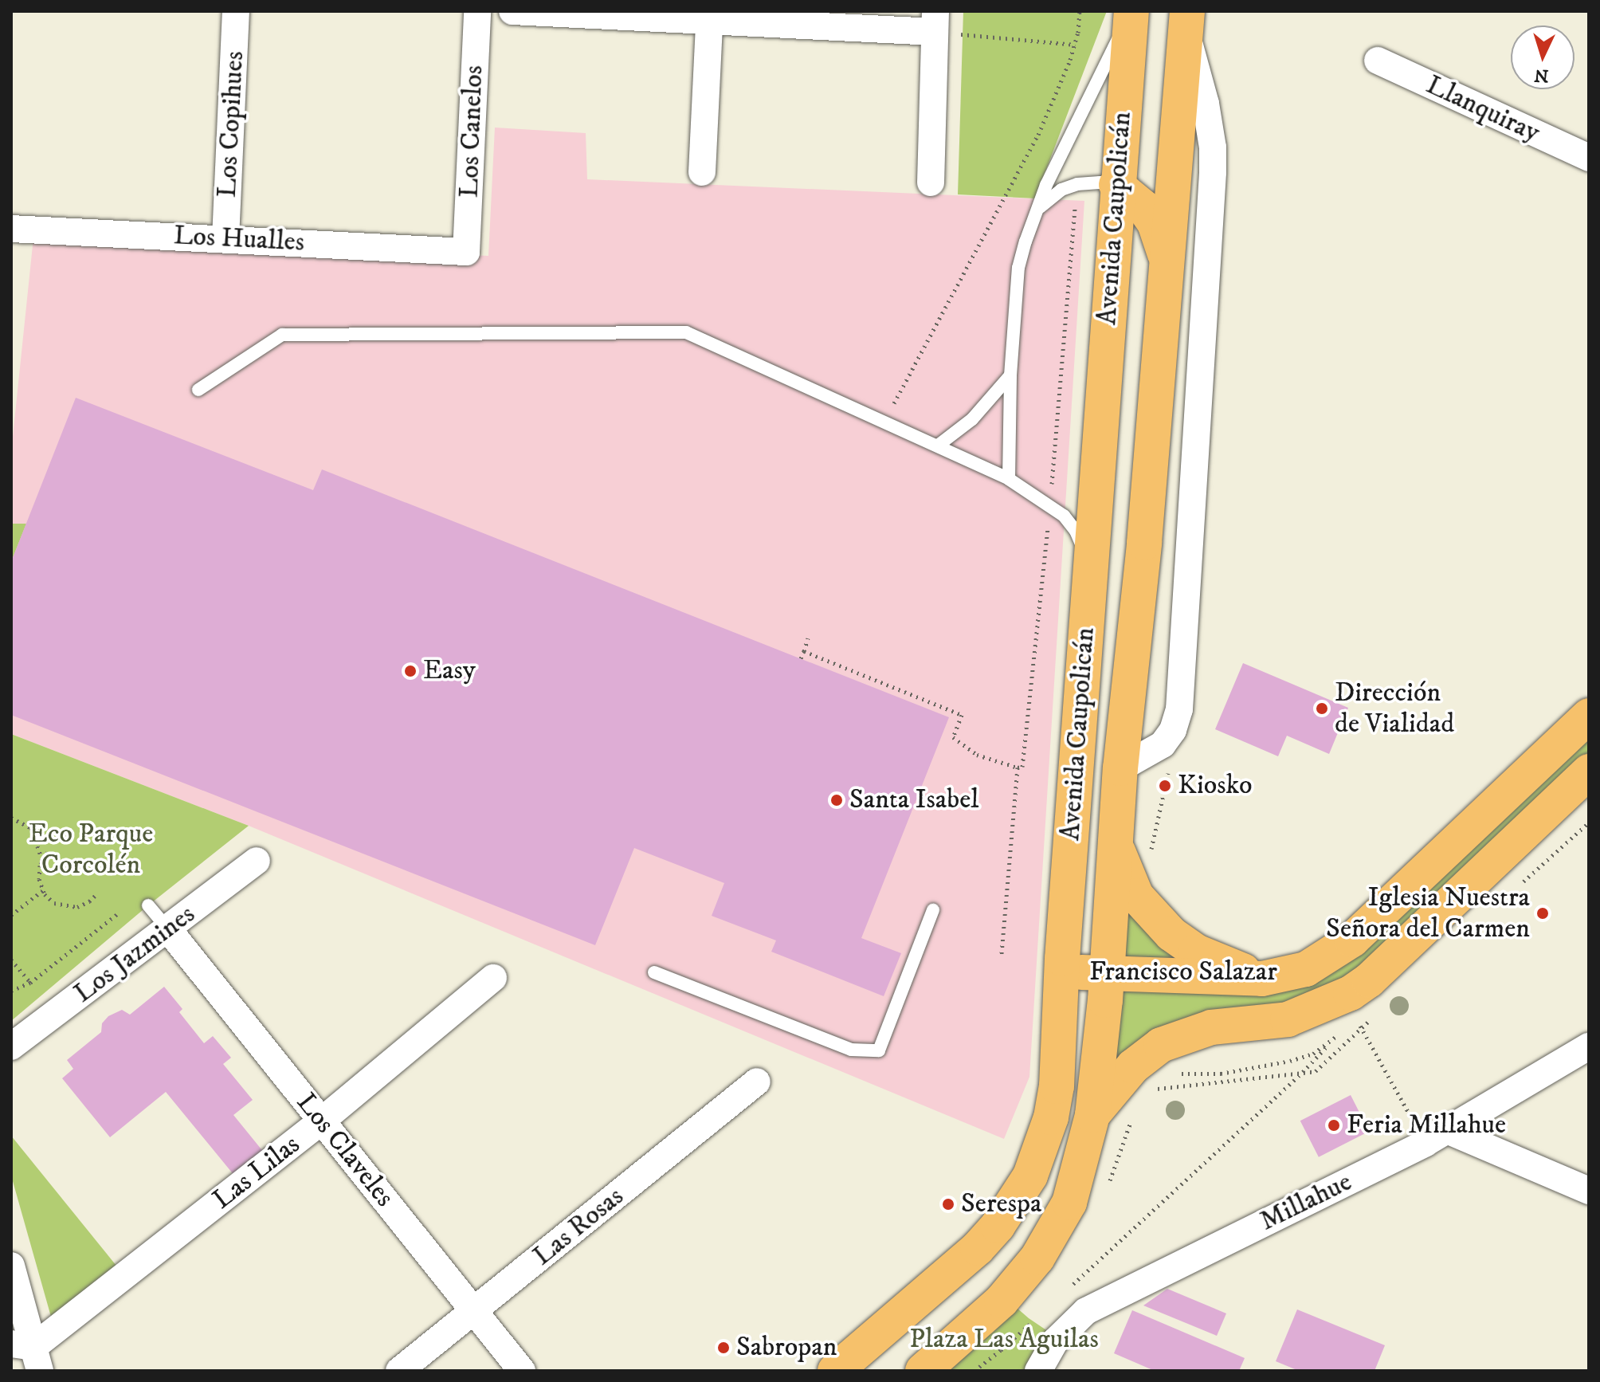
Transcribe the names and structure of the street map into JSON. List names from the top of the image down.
{
  "streets": {
    "main road": ["Avenida Caupolicán", "Francisco Salazar"],
    "street": [
      "Llanquiray",
      "Los Copihues",
      "Los Canelos",
      "Los Hualles",
      "Los Jazmines",
      "Los Claveles",
      "Las Lilas",
      "Millahue",
      "Las Rosas"
    ]
  },
  "crossings": [
    ["Los Copihues", "Los Hualles"],
    ["Los Canelos", "Los Hualles"],
    ["Avenida Caupolicán", "Francisco Salazar"],
    ["Los Jazmines", "Los Claveles"],
    ["Los Claveles", "Las Lilas"],
    ["Los Claveles", "Las Rosas"]
  ],
  "parks": ["Eco Parque Corcolén", "Plaza Las Aguilas"],
  "places": [
    "Easy",
    "Dirección de Vialidad",
    "Kiosko",
    "Santa Isabel",
    "Iglesia Nuestra Señora del Carmen",
    "Feria Millahue",
    "Serespa",
    "Sabropan"
  ],
  "north": "bottom"
}
